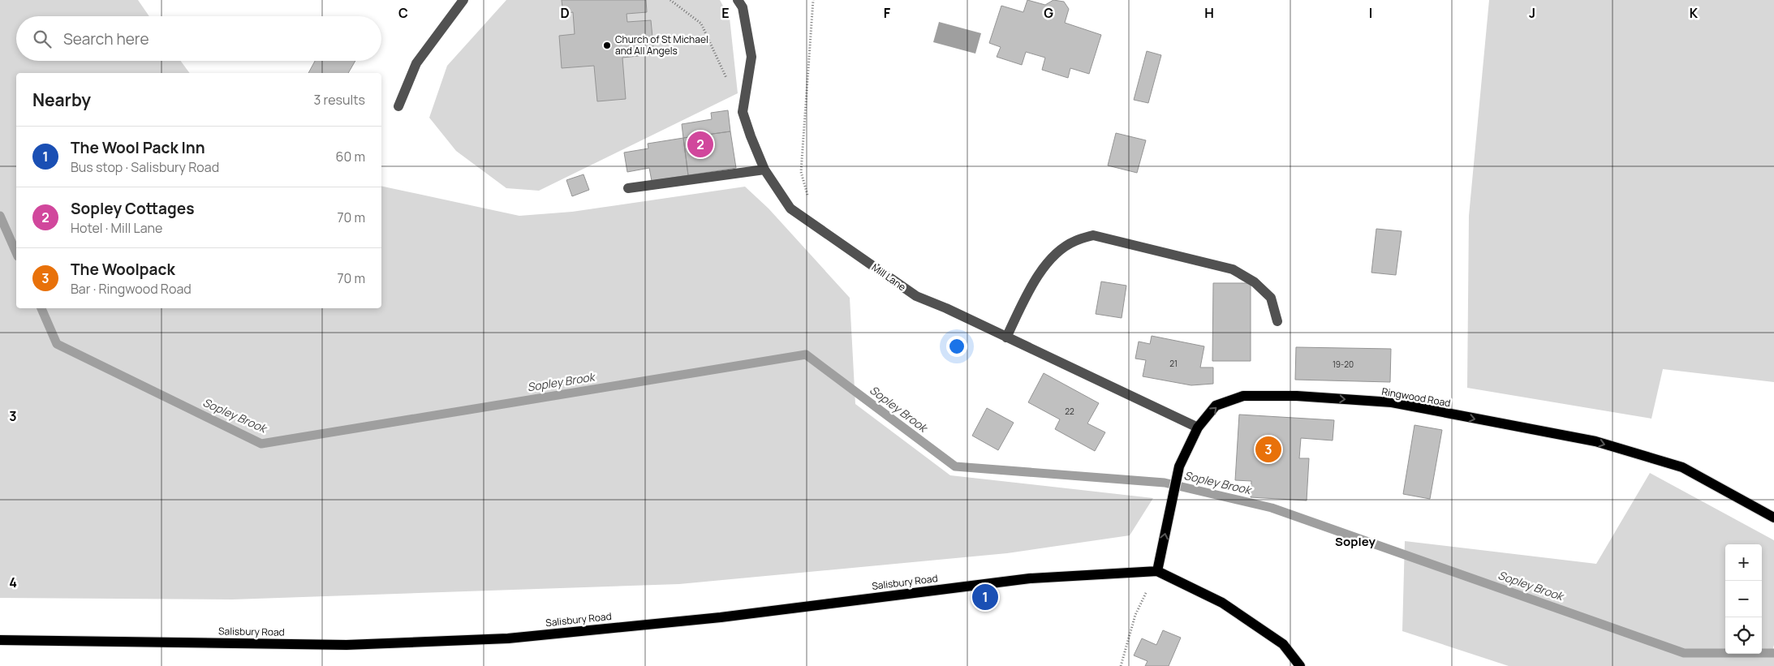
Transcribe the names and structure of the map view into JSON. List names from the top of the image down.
{
  "streets": {
    "main road": ["Ringwood Road", "Salisbury Road"],
    "street": ["Mill Lane"]
  },
  "crossings": [
    ["Mill Lane", "Ringwood Road"],
    ["Ringwood Road", "Salisbury Road"]
  ],
  "one_way": ["Ringwood Road"],
  "districts": ["Sopley"],
  "water": ["Sopley Brook"],
  "places": ["Church of St Michael and All Angels"],
  "house_numbers": ["21", "19-20", "22"],
  "page": {
    "search": "Search here",
    "heading": ["Nearby", "3 results"],
    "list": [
      {
        "mark": "1",
        "name": "The Wool Pack Inn",
        "note": "Bus stop · Salisbury Road",
        "value": "60 m"
      },
      {
        "mark": "2",
        "name": "Sopley Cottages",
        "note": "Hotel · Mill Lane",
        "value": "70 m"
      },
      {
        "mark": "3",
        "name": "The Woolpack",
        "note": "Bar · Ringwood Road",
        "value": "70 m"
      }
    ],
    "pins": ["2", "3", "1"],
    "map_buttons": ["+", "−"]
  },
  "grid": {
    "columns": [
      "C",
      "D",
      "E",
      "F",
      "G",
      "H",
      "I",
      "J",
      "K"
    ],
    "rows": ["3", "4"]
  }
}
